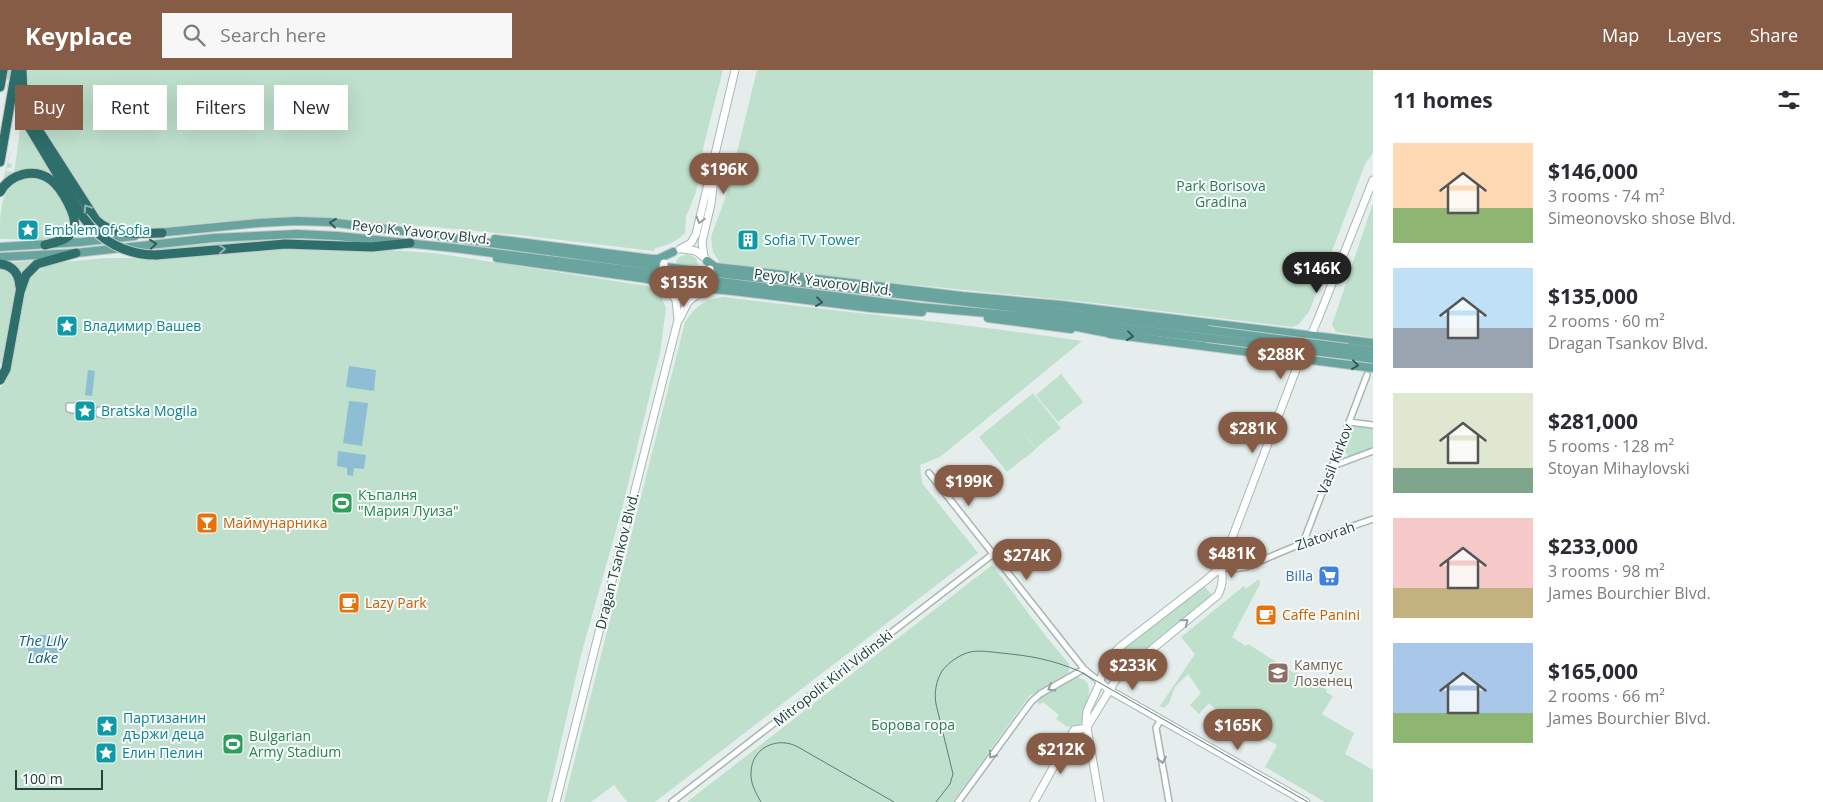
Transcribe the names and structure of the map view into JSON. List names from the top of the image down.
{
  "streets": {
    "main road": ["Peyo K. Yavorov Blvd."],
    "street": [
      "Vasil Kirkov",
      "Zlatovrah",
      "Dragan Tsankov Blvd.",
      "Mitropolit Kiril Vidinski"
    ]
  },
  "crossings": [
    ["Vasil Kirkov", "Zlatovrah"]
  ],
  "water": ["The Lily Lake"],
  "parks": ["Park Borisova Gradina", "Борова гора"],
  "places": {
    "place": [
      "Emblem of Sofia",
      "Владимир Вашев",
      "Bratska Mogila",
      "Партизанин държи деца",
      "Елин Пелин"
    ],
    "building": ["Sofia TV Tower"],
    "sports": ["Къпалня \"Мария Луиза\"", "Bulgarian Army Stadium"],
    "bar": ["Маймунарника"],
    "supermarket": ["Billa"],
    "cafe": ["Lazy Park", "Caffe Panini"],
    "school or university": ["Кампус Лозенец"]
  },
  "scale_bar": "100 m",
  "page": {
    "header": "Keyplace",
    "search": "Search here",
    "nav": ["Map", "Layers", "Share"],
    "heading": "11 homes",
    "chip": [
      "Buy",
      "Rent",
      "Filters",
      "New"
    ],
    "list": [
      {
        "name": "$146,000",
        "note": "3 rooms · 74 m² · Simeonovsko shose Blvd."
      },
      {
        "name": "$135,000",
        "note": "2 rooms · 60 m² · Dragan Tsankov Blvd."
      },
      {
        "name": "$281,000",
        "note": "5 rooms · 128 m² · Stoyan Mihaylovski"
      },
      {
        "name": "$233,000",
        "note": "3 rooms · 98 m² · James Bourchier Blvd."
      },
      {
        "name": "$165,000",
        "note": "2 rooms · 66 m² · James Bourchier Blvd."
      }
    ],
    "price": [
      "$196K",
      "$146K",
      "$135K",
      "$288K",
      "$281K",
      "$199K",
      "$481K",
      "$274K",
      "$233K",
      "$165K",
      "$212K"
    ],
    "scale": "100 m"
  }
}
